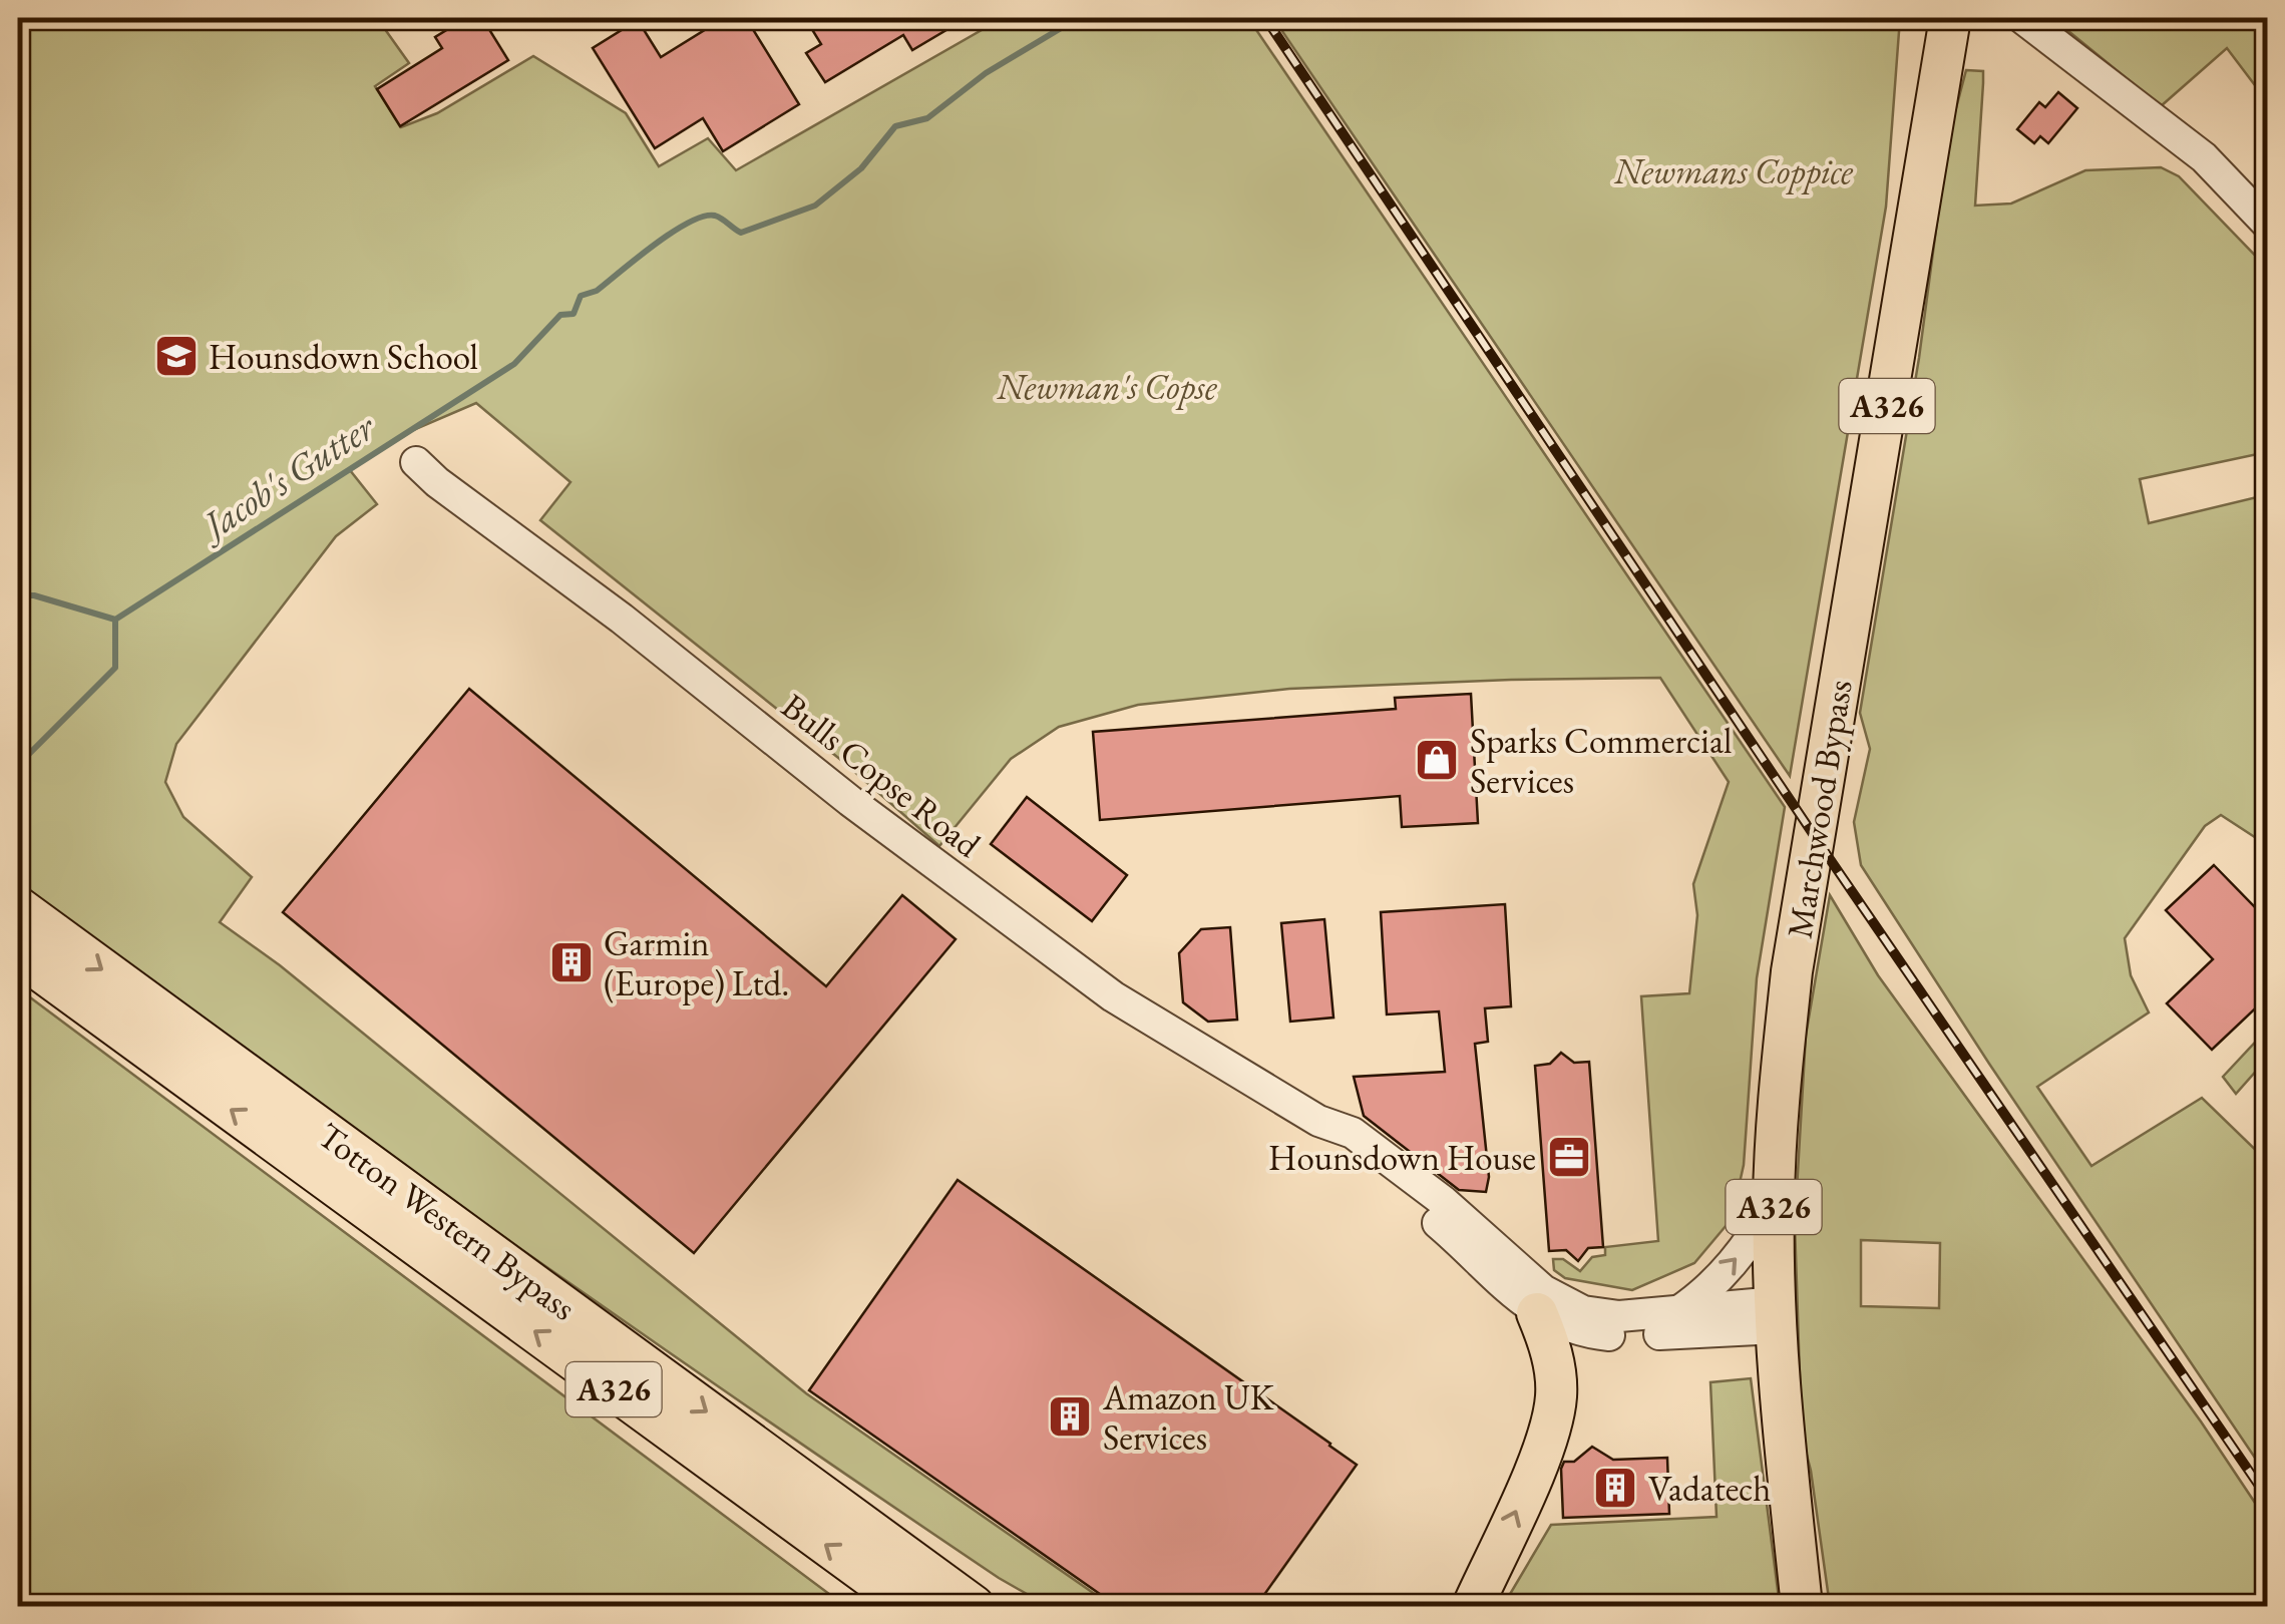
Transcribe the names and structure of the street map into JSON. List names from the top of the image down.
{
  "streets": {
    "main road": ["A326", "Marchwood Bypass", "Totton Western Bypass"],
    "street": ["Bulls Copse Road"]
  },
  "crossings": [
    ["Bulls Copse Road", "Marchwood Bypass"]
  ],
  "water": ["Jacob's Gutter"],
  "parks": ["Newmans Coppice", "Newman's Copse"],
  "places": {
    "school or university": ["Hounsdown School"],
    "shop": ["Sparks Commercial Services"],
    "building": ["Garmin (Europe) Ltd.", "Amazon UK Services", "Vadatech"],
    "office": ["Hounsdown House"]
  }
}
